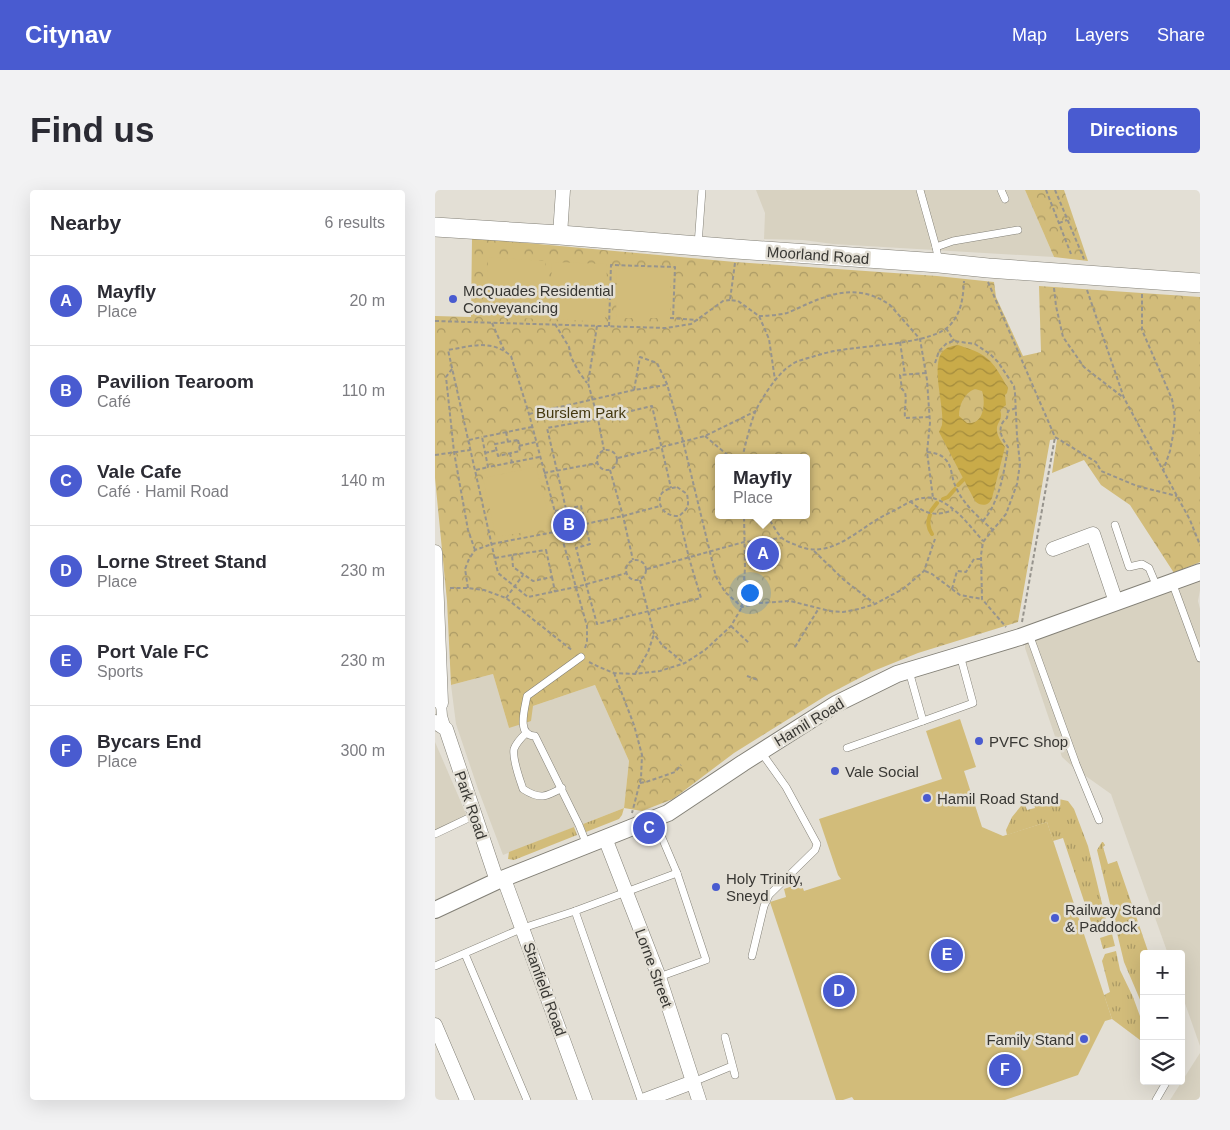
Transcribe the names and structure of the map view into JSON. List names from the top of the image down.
{
  "streets": {
    "main road": ["Moorland Road"],
    "street": [
      "Hamil Road",
      "Park Road",
      "Lorne Street",
      "Stanfield Road"
    ]
  },
  "crossings": [
    ["Hamil Road", "Park Road"],
    ["Hamil Road", "Lorne Street"],
    ["Hamil Road", "Stanfield Road"],
    ["Park Road", "Stanfield Road"]
  ],
  "parks": ["Burslem Park"],
  "places": [
    "McQuades Residential Conveyancing",
    "PVFC Shop",
    "Vale Social",
    "Hamil Road Stand",
    "Holy Trinity, Sneyd",
    "Railway Stand & Paddock",
    "Family Stand"
  ],
  "page": {
    "header": "Citynav",
    "nav": ["Map", "Layers", "Share"],
    "buttons": "Directions",
    "title": "Find us",
    "heading": ["Nearby", "6 results"],
    "list": [
      {
        "mark": "A",
        "name": "Mayfly",
        "note": "Place",
        "value": "20 m"
      },
      {
        "mark": "B",
        "name": "Pavilion Tearoom",
        "note": "Café",
        "value": "110 m"
      },
      {
        "mark": "C",
        "name": "Vale Cafe",
        "note": "Café · Hamil Road",
        "value": "140 m"
      },
      {
        "mark": "D",
        "name": "Lorne Street Stand",
        "note": "Place",
        "value": "230 m"
      },
      {
        "mark": "E",
        "name": "Port Vale FC",
        "note": "Sports",
        "value": "230 m"
      },
      {
        "mark": "F",
        "name": "Bycars End",
        "note": "Place",
        "value": "300 m"
      }
    ],
    "popup": ["Mayfly", "Place"],
    "pins": [
      "B",
      "A",
      "C",
      "E",
      "D",
      "F"
    ],
    "map_buttons": ["+", "−"]
  }
}
